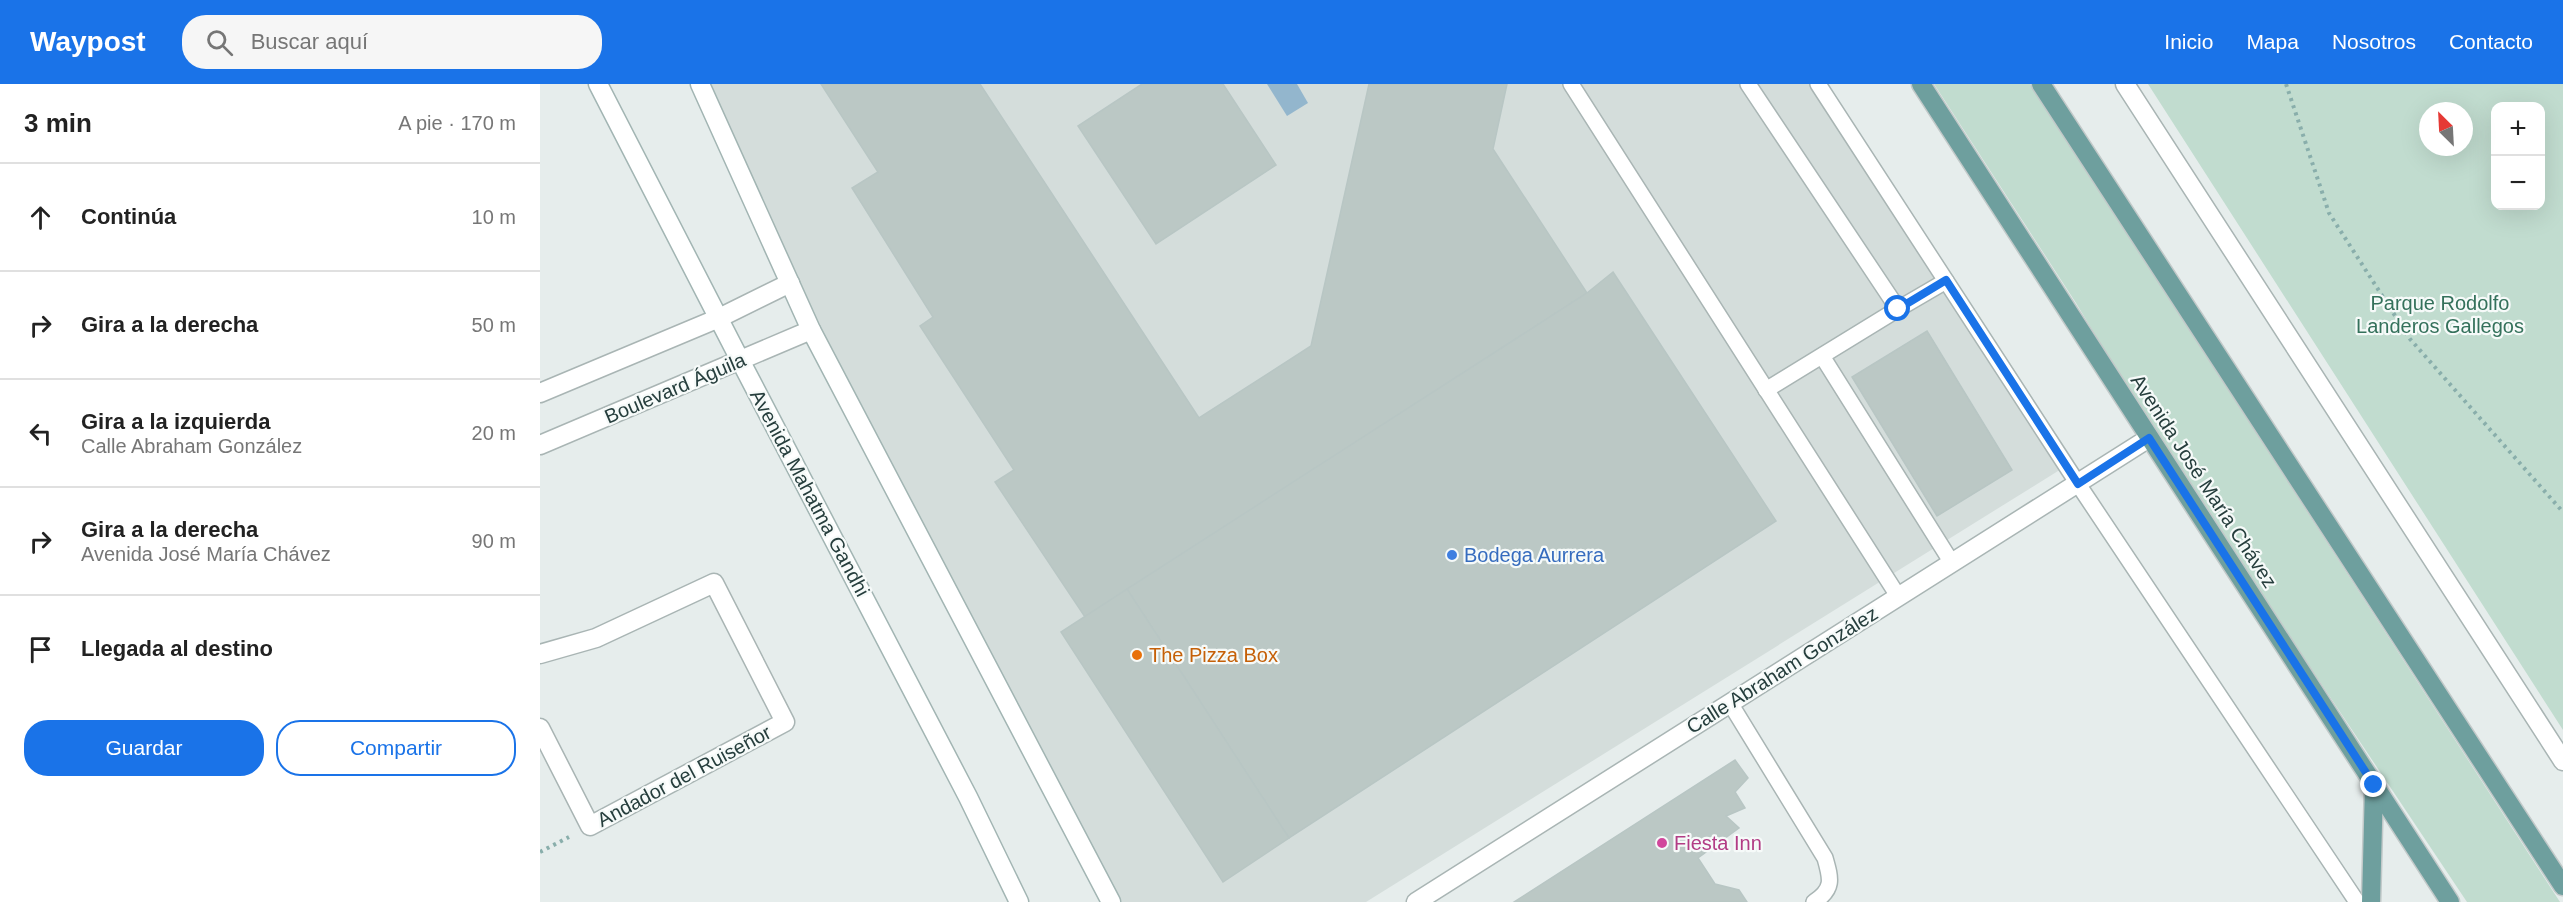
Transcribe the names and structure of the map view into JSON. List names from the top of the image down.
{
  "streets": {
    "main road": ["Avenida José María Chávez"],
    "street": [
      "Boulevard Águila",
      "Avenida Mahatma Gandhi",
      "Calle Abraham González",
      "Andador del Ruiseñor"
    ]
  },
  "crossings": [
    ["Boulevard Águila", "Avenida Mahatma Gandhi"],
    ["Avenida José María Chávez", "Calle Abraham González"]
  ],
  "parks": ["Parque Rodolfo Landeros Gallegos"],
  "places": ["Bodega Aurrera", "The Pizza Box", "Fiesta Inn"],
  "north": "top left",
  "page": {
    "header": "Waypost",
    "search": "Buscar aquí",
    "nav": [
      "Inicio",
      "Mapa",
      "Nosotros",
      "Contacto"
    ],
    "heading": ["3 min", "A pie · 170 m"],
    "map_buttons": ["+", "−"],
    "list": [
      ["Continúa", "10 m"],
      ["Gira a la derecha", "50 m"],
      ["Gira a la izquierda", "Calle Abraham González", "20 m"],
      ["Gira a la derecha", "Avenida José María Chávez", "90 m"],
      "Llegada al destino"
    ],
    "buttons": ["Guardar", "Compartir"]
  }
}
